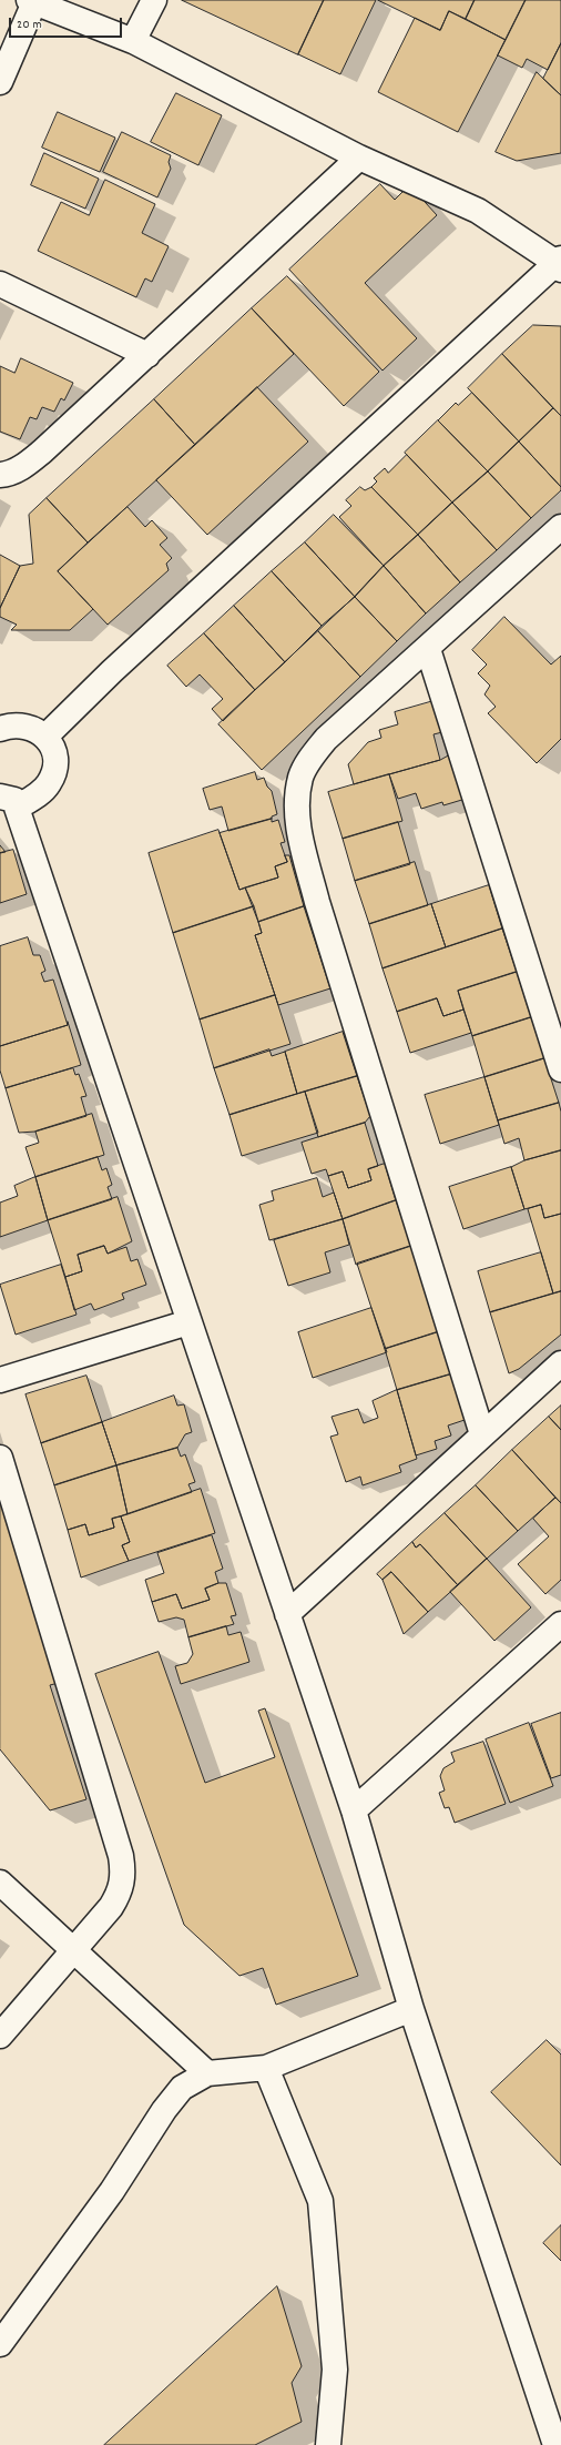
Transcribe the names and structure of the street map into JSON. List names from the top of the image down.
{
  "scale_bar": "20 m"
}
